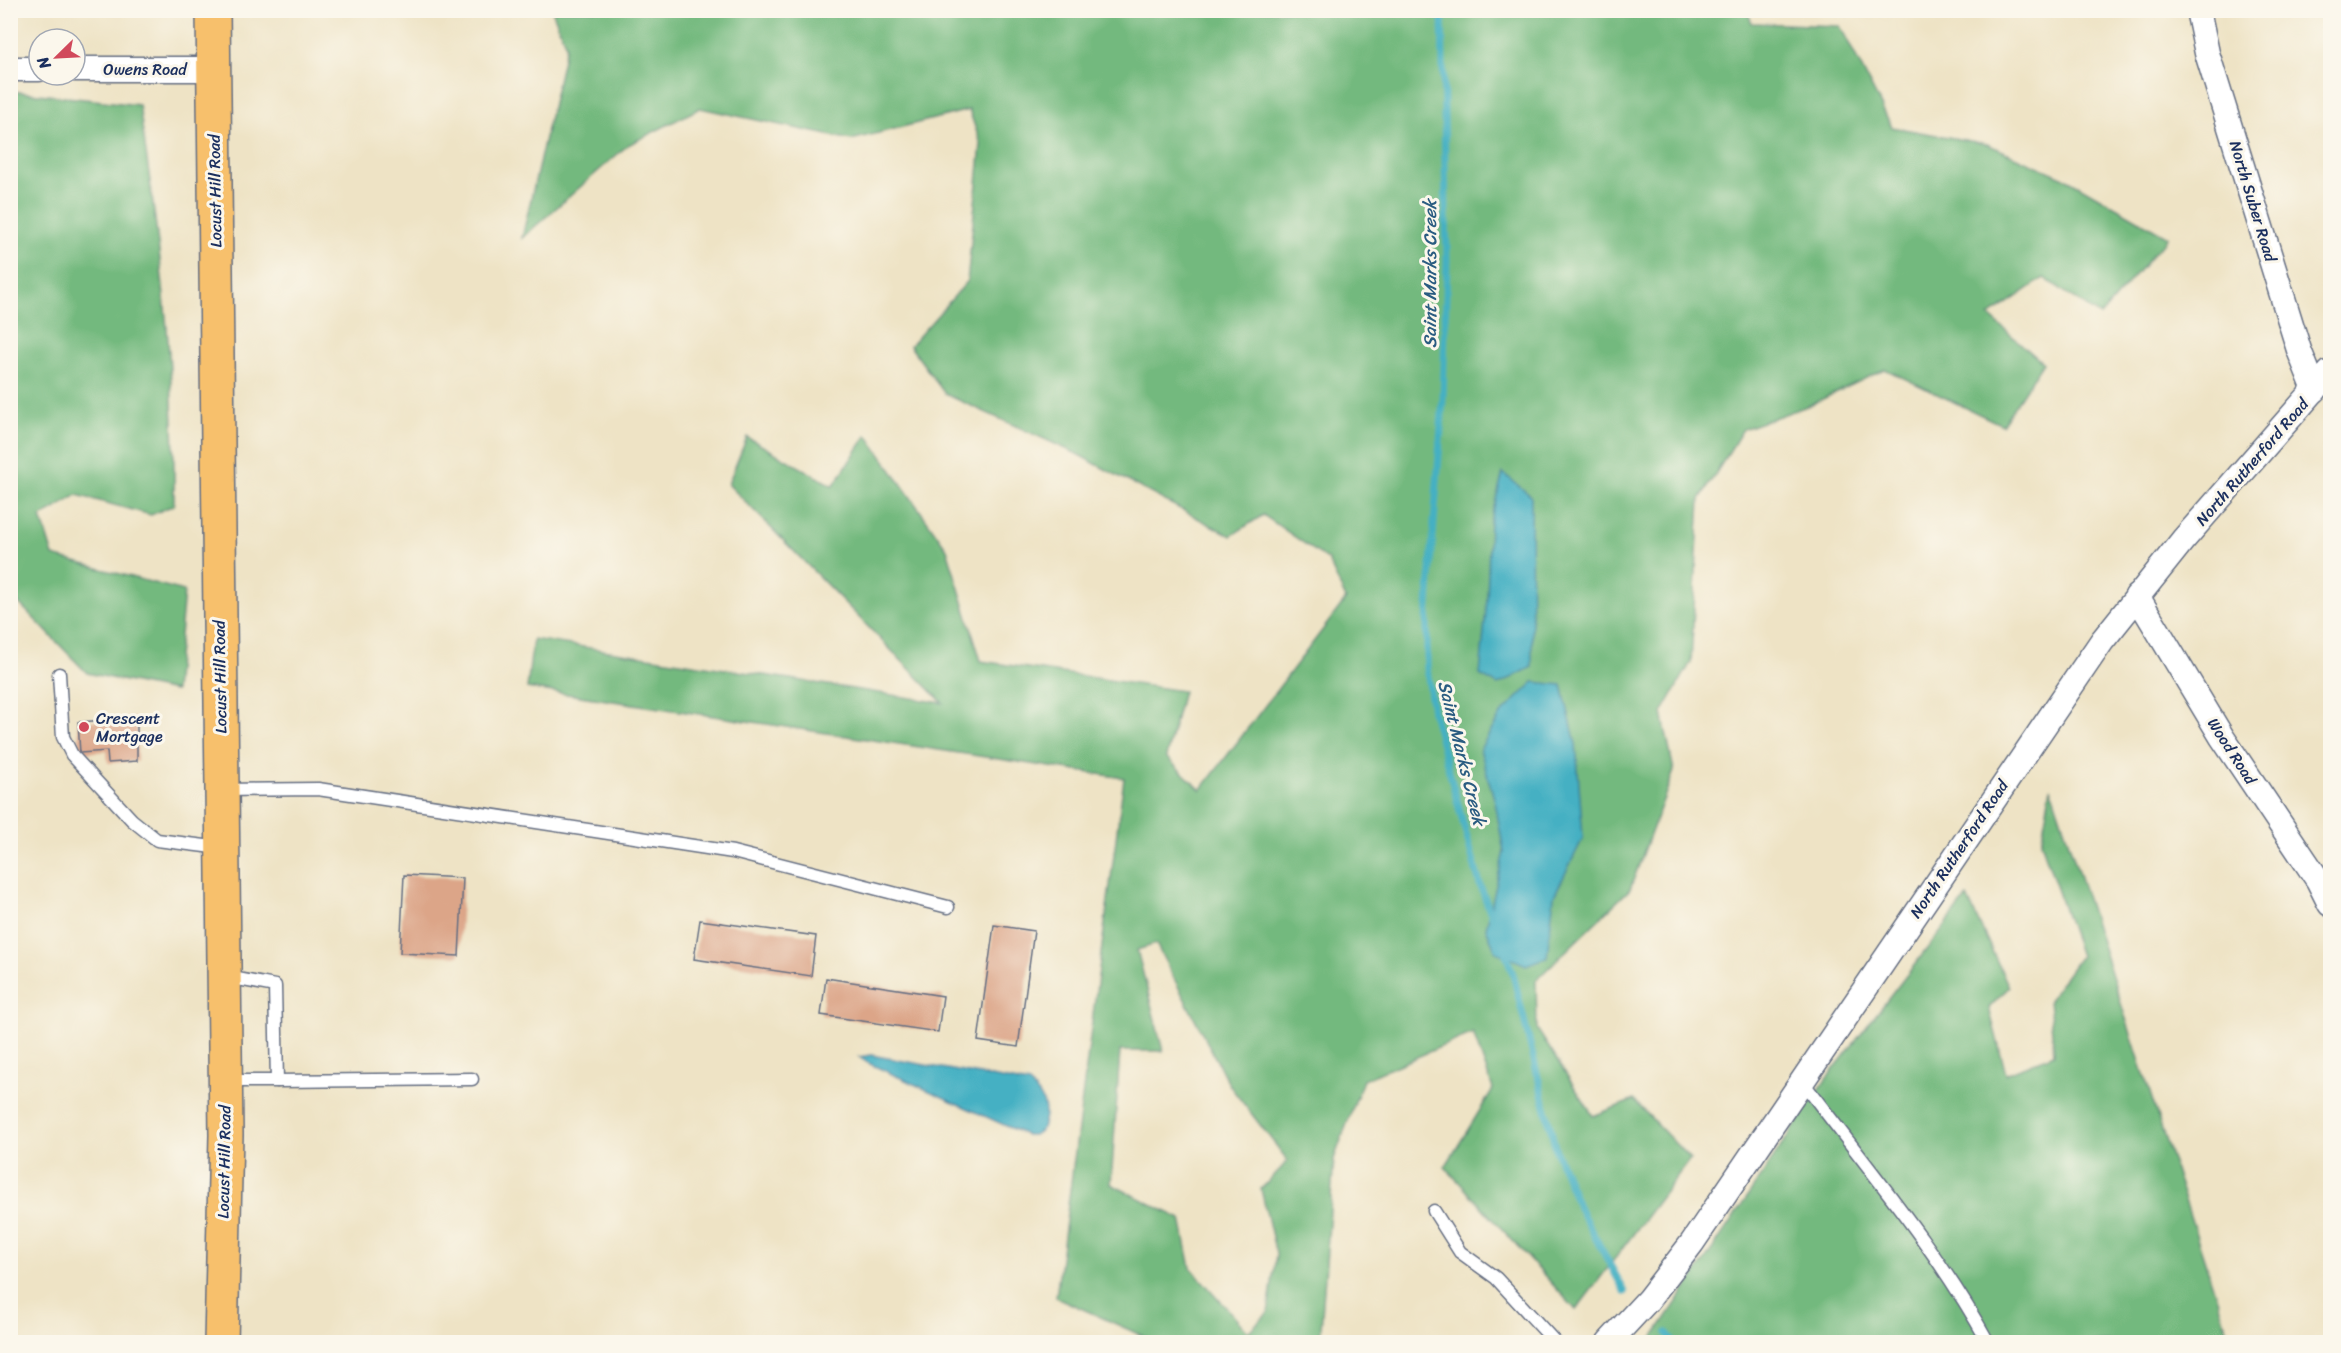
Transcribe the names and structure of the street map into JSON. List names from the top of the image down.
{
  "streets": {
    "main road": ["Locust Hill Road"],
    "street": [
      "Owens Road",
      "North Suber Road",
      "North Rutherford Road",
      "Wood Road"
    ]
  },
  "crossings": [
    ["Owens Road", "Locust Hill Road"],
    ["North Suber Road", "North Rutherford Road"],
    ["North Rutherford Road", "Wood Road"]
  ],
  "water": ["Saint Marks Creek"],
  "places": ["Crescent Mortgage"],
  "north": "bottom left"
}
